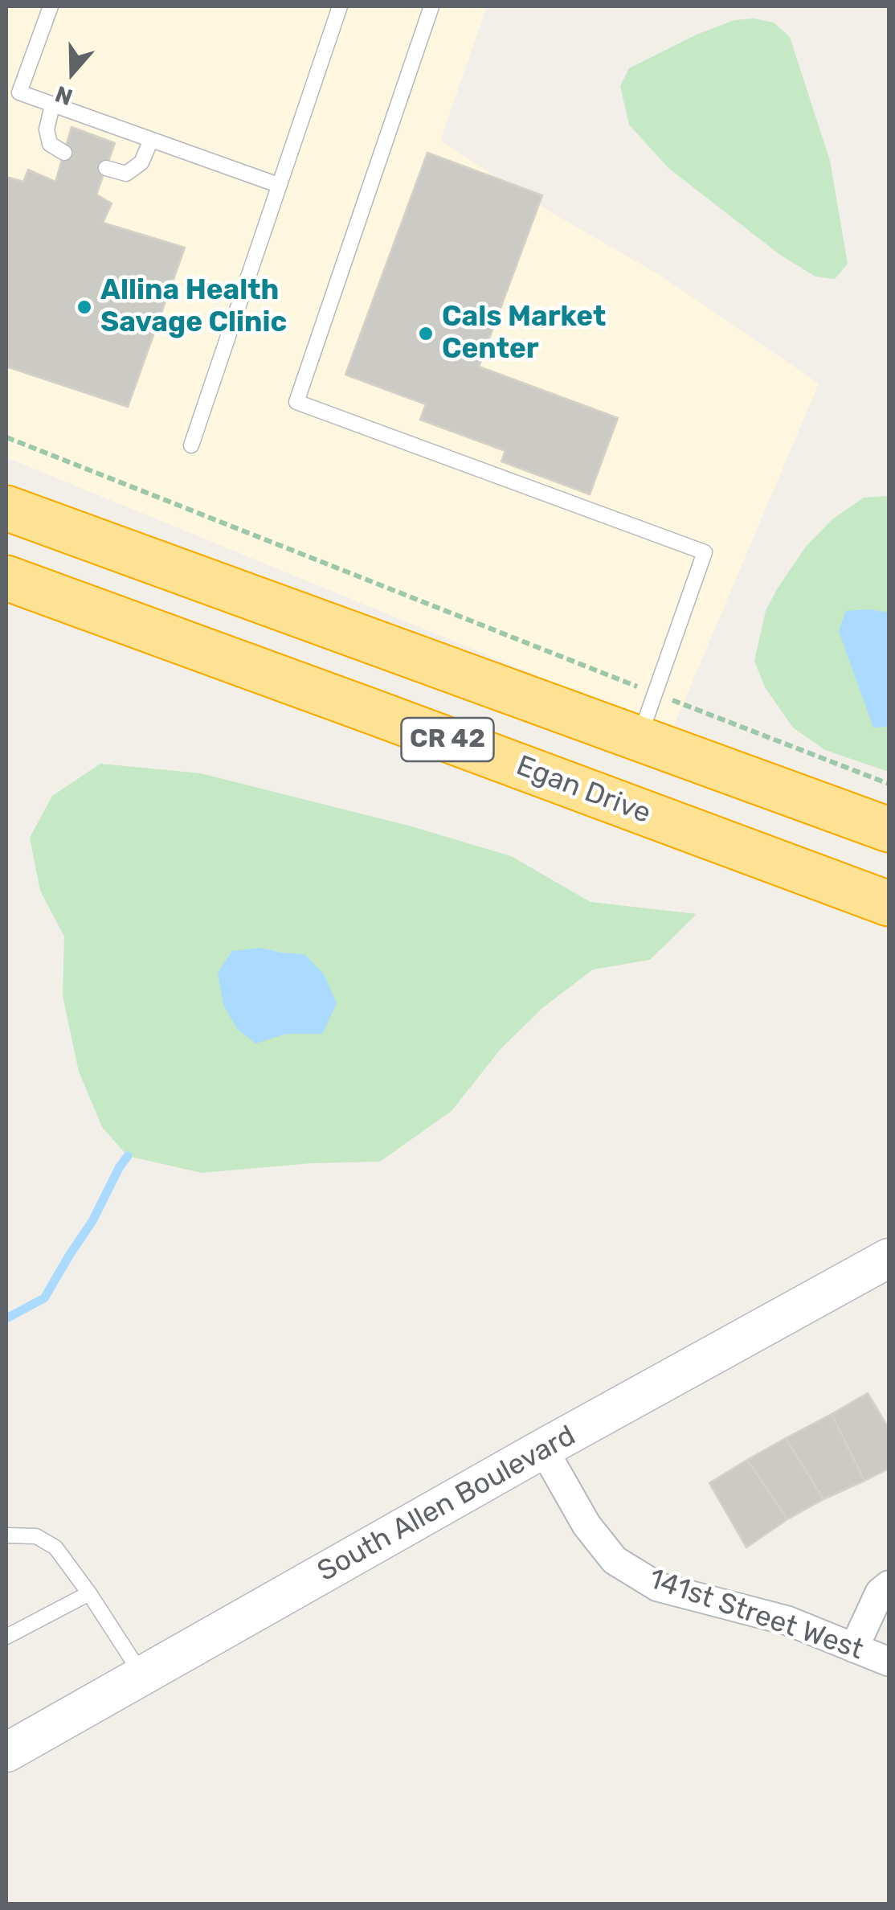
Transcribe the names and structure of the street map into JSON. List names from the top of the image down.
{
  "streets": {
    "highway": ["CR 42", "Egan Drive"],
    "street": ["South Allen Boulevard", "141st Street West"]
  },
  "crossings": [
    ["South Allen Boulevard", "141st Street West"]
  ],
  "places": ["Allina Health Savage Clinic", "Cals Market Center"],
  "north": "bottom"
}
